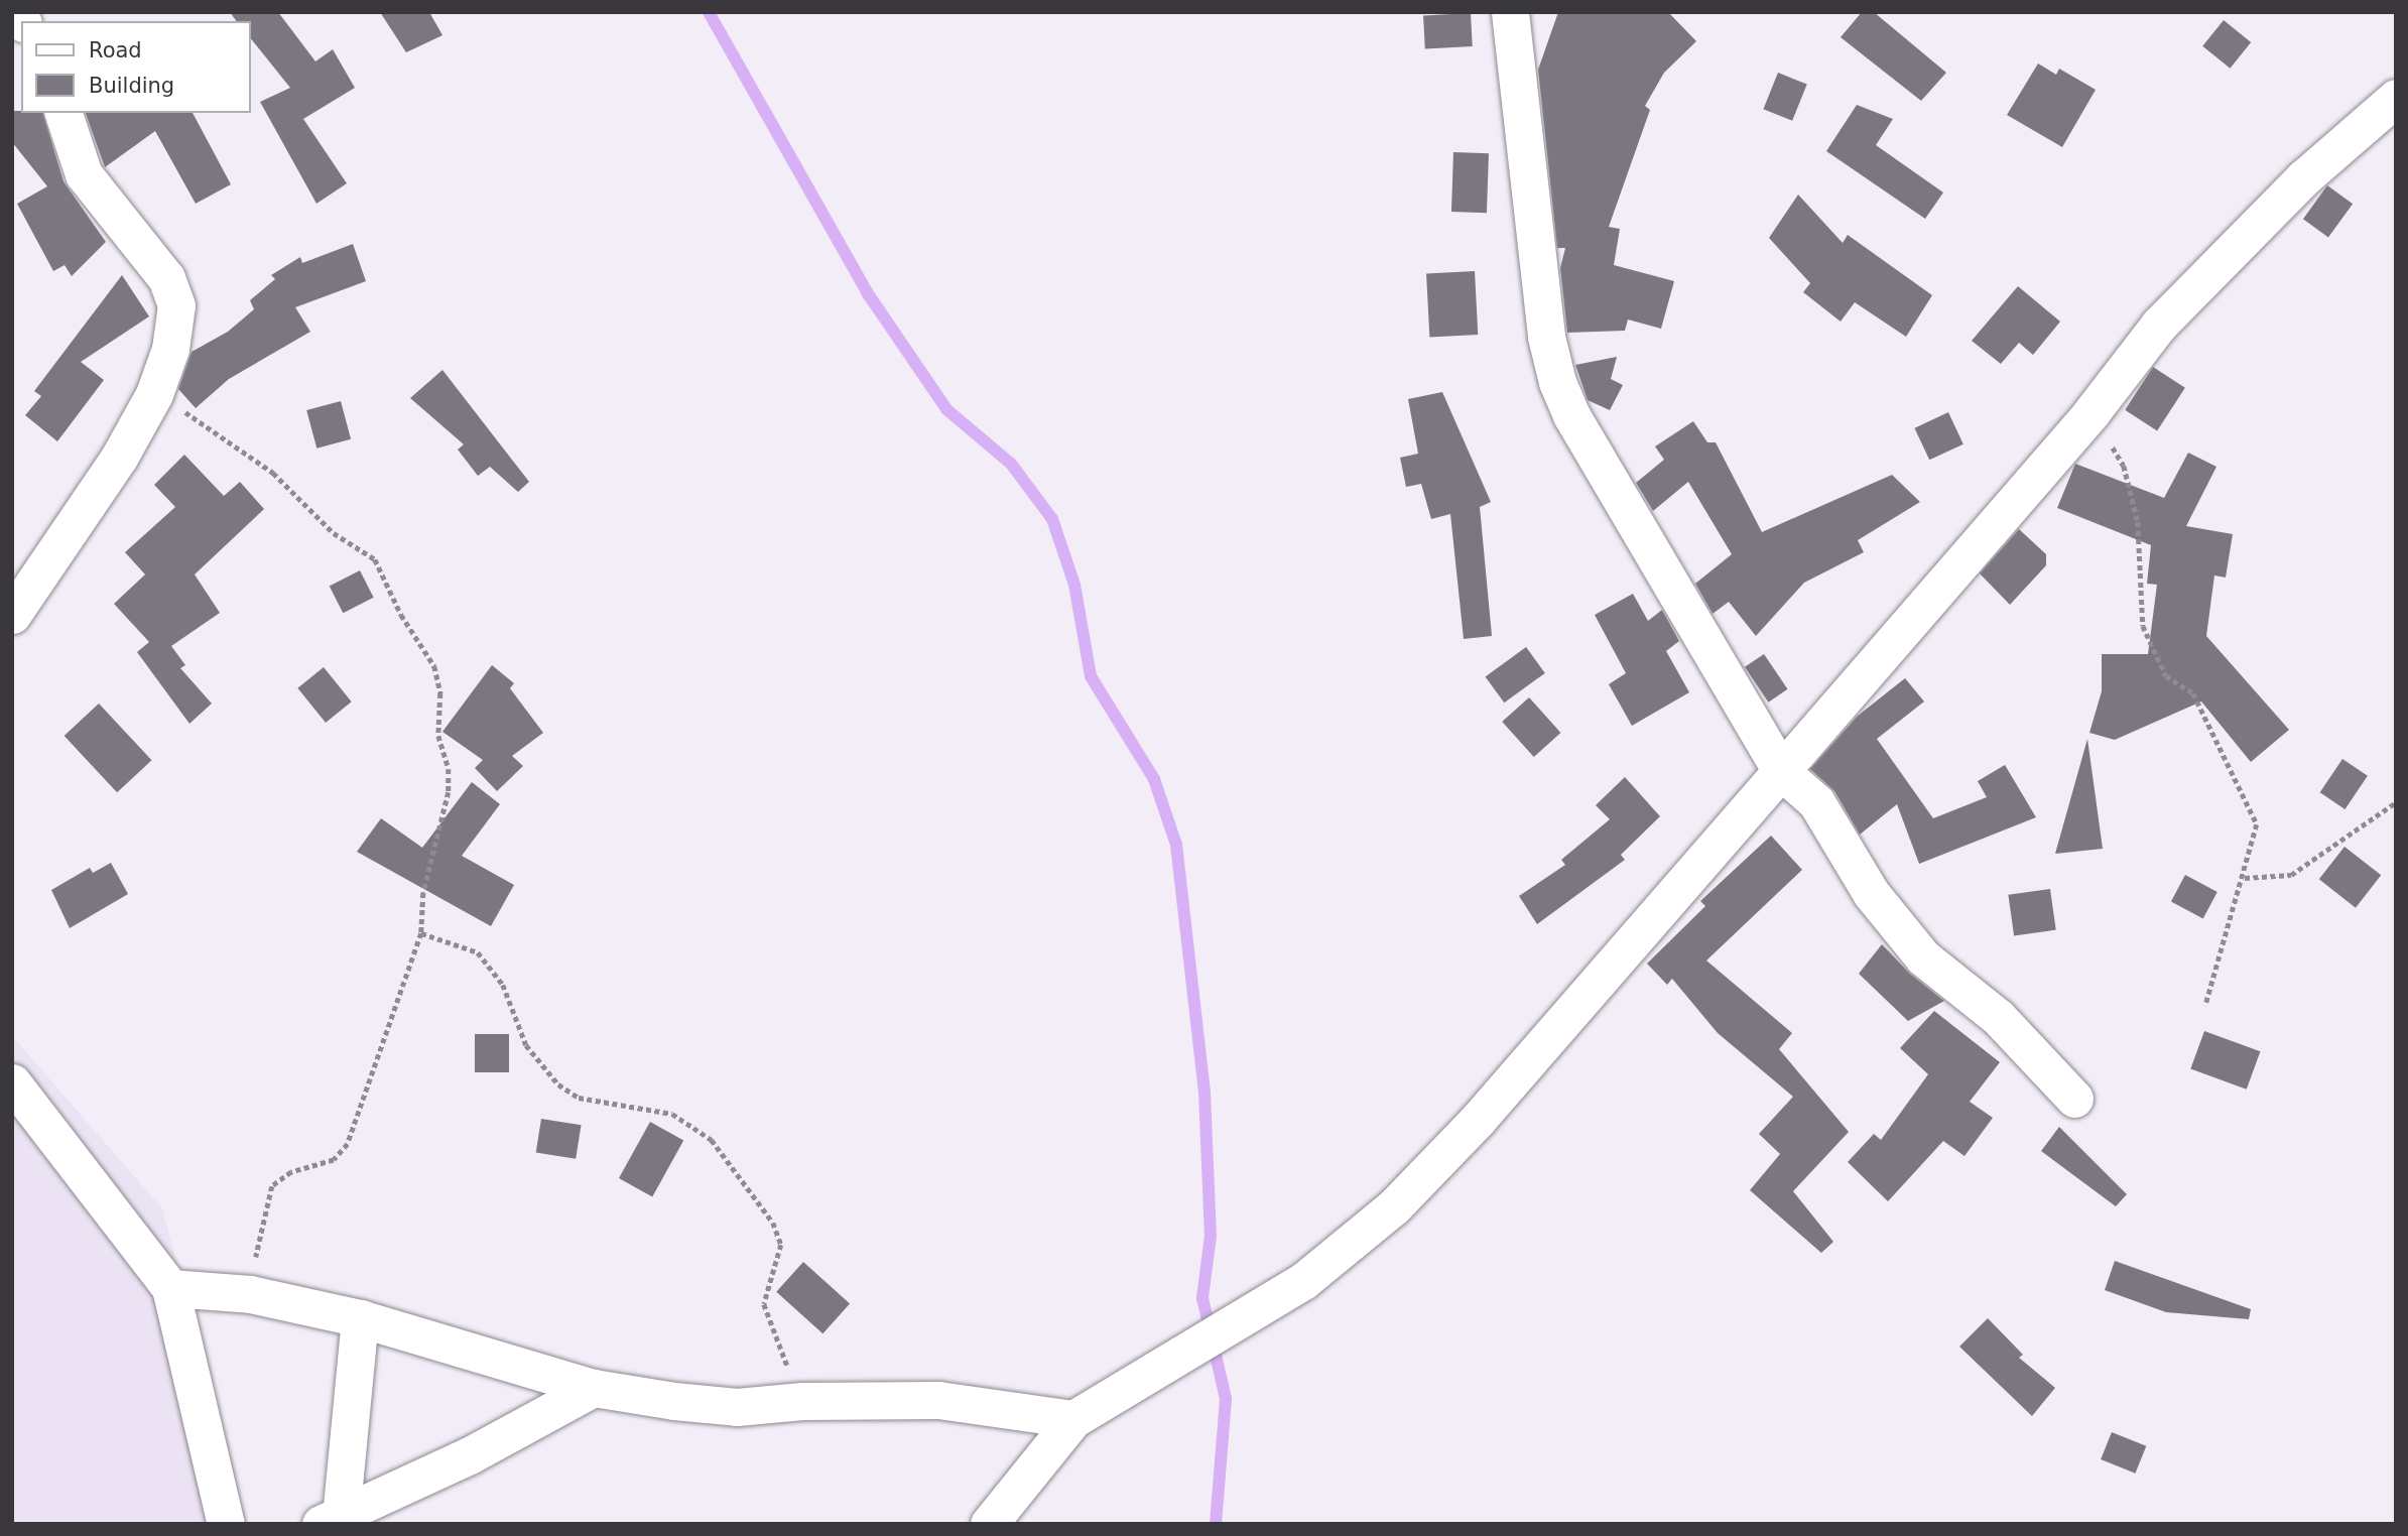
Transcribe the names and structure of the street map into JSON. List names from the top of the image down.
{
  "legend": ["Road", "Building"]
}
